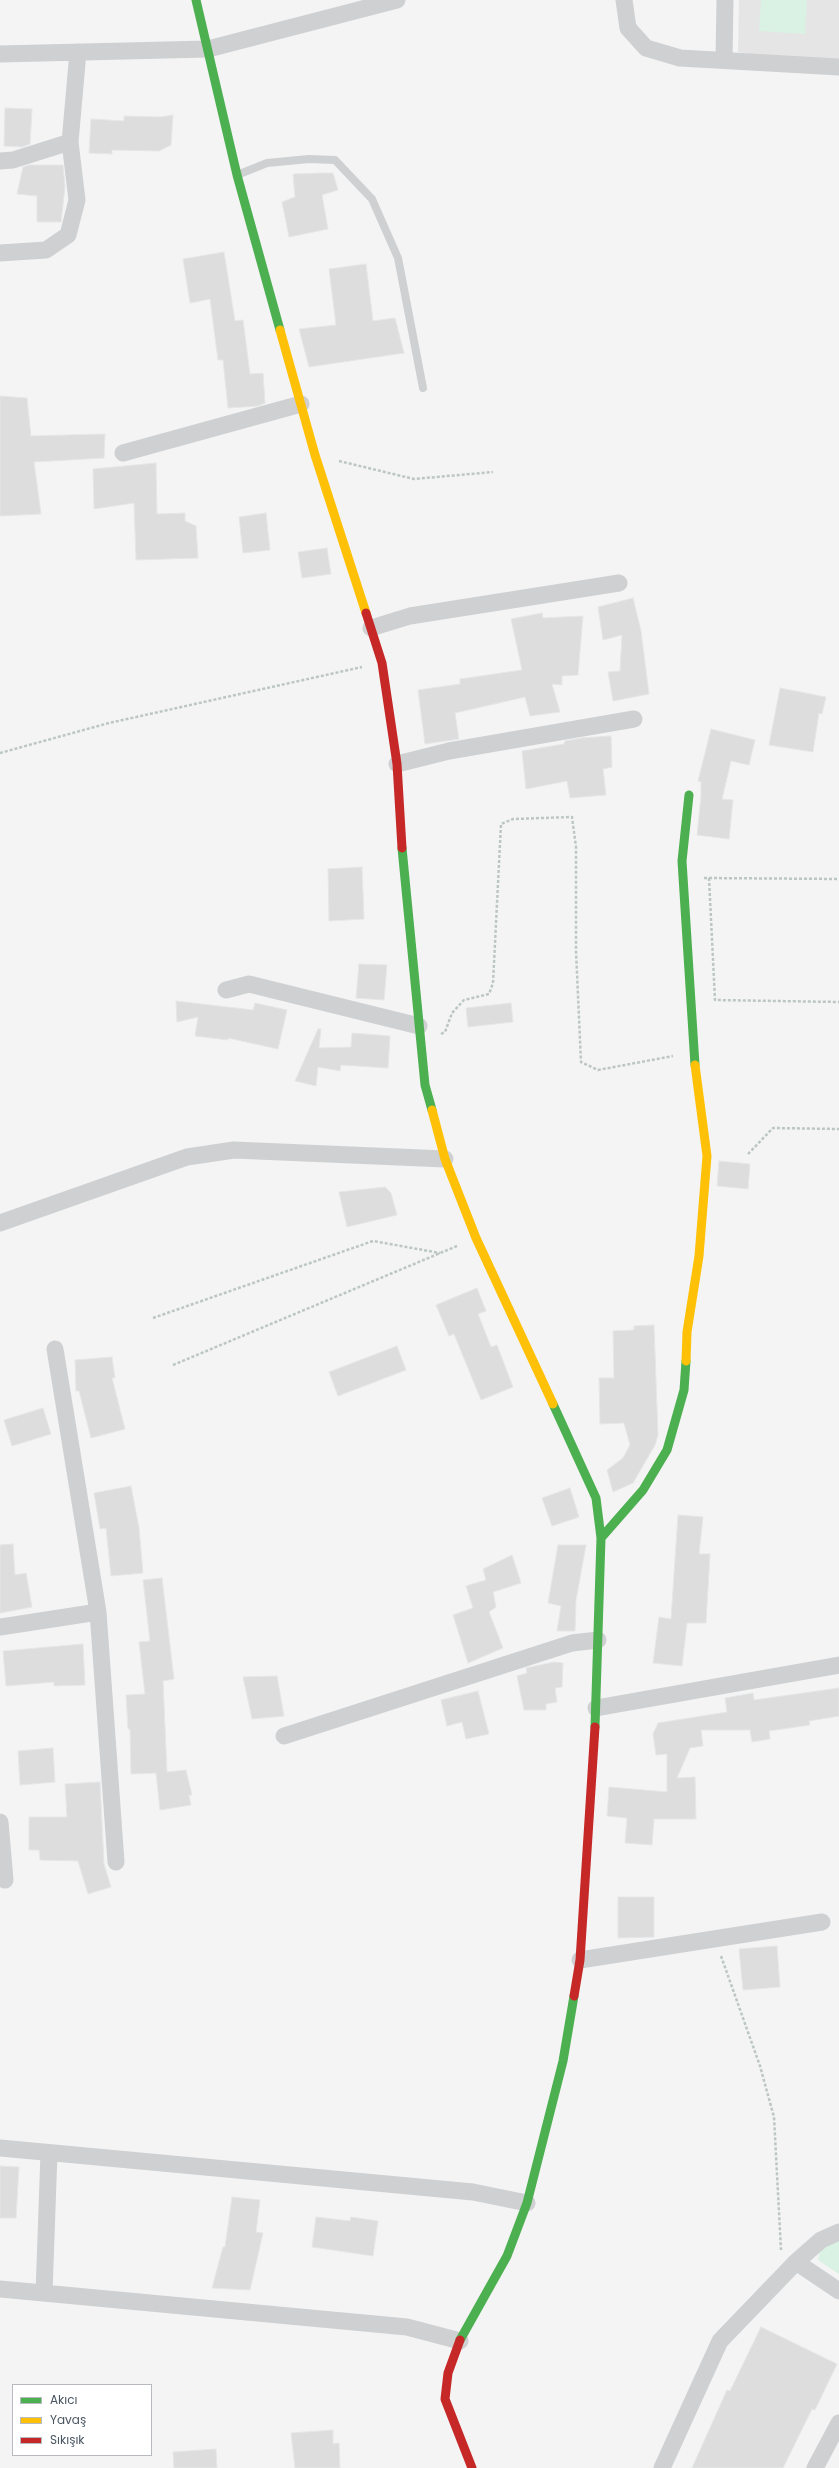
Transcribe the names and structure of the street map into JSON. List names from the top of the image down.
{
  "legend": ["Akıcı", "Yavaş", "Sıkışık"]
}
